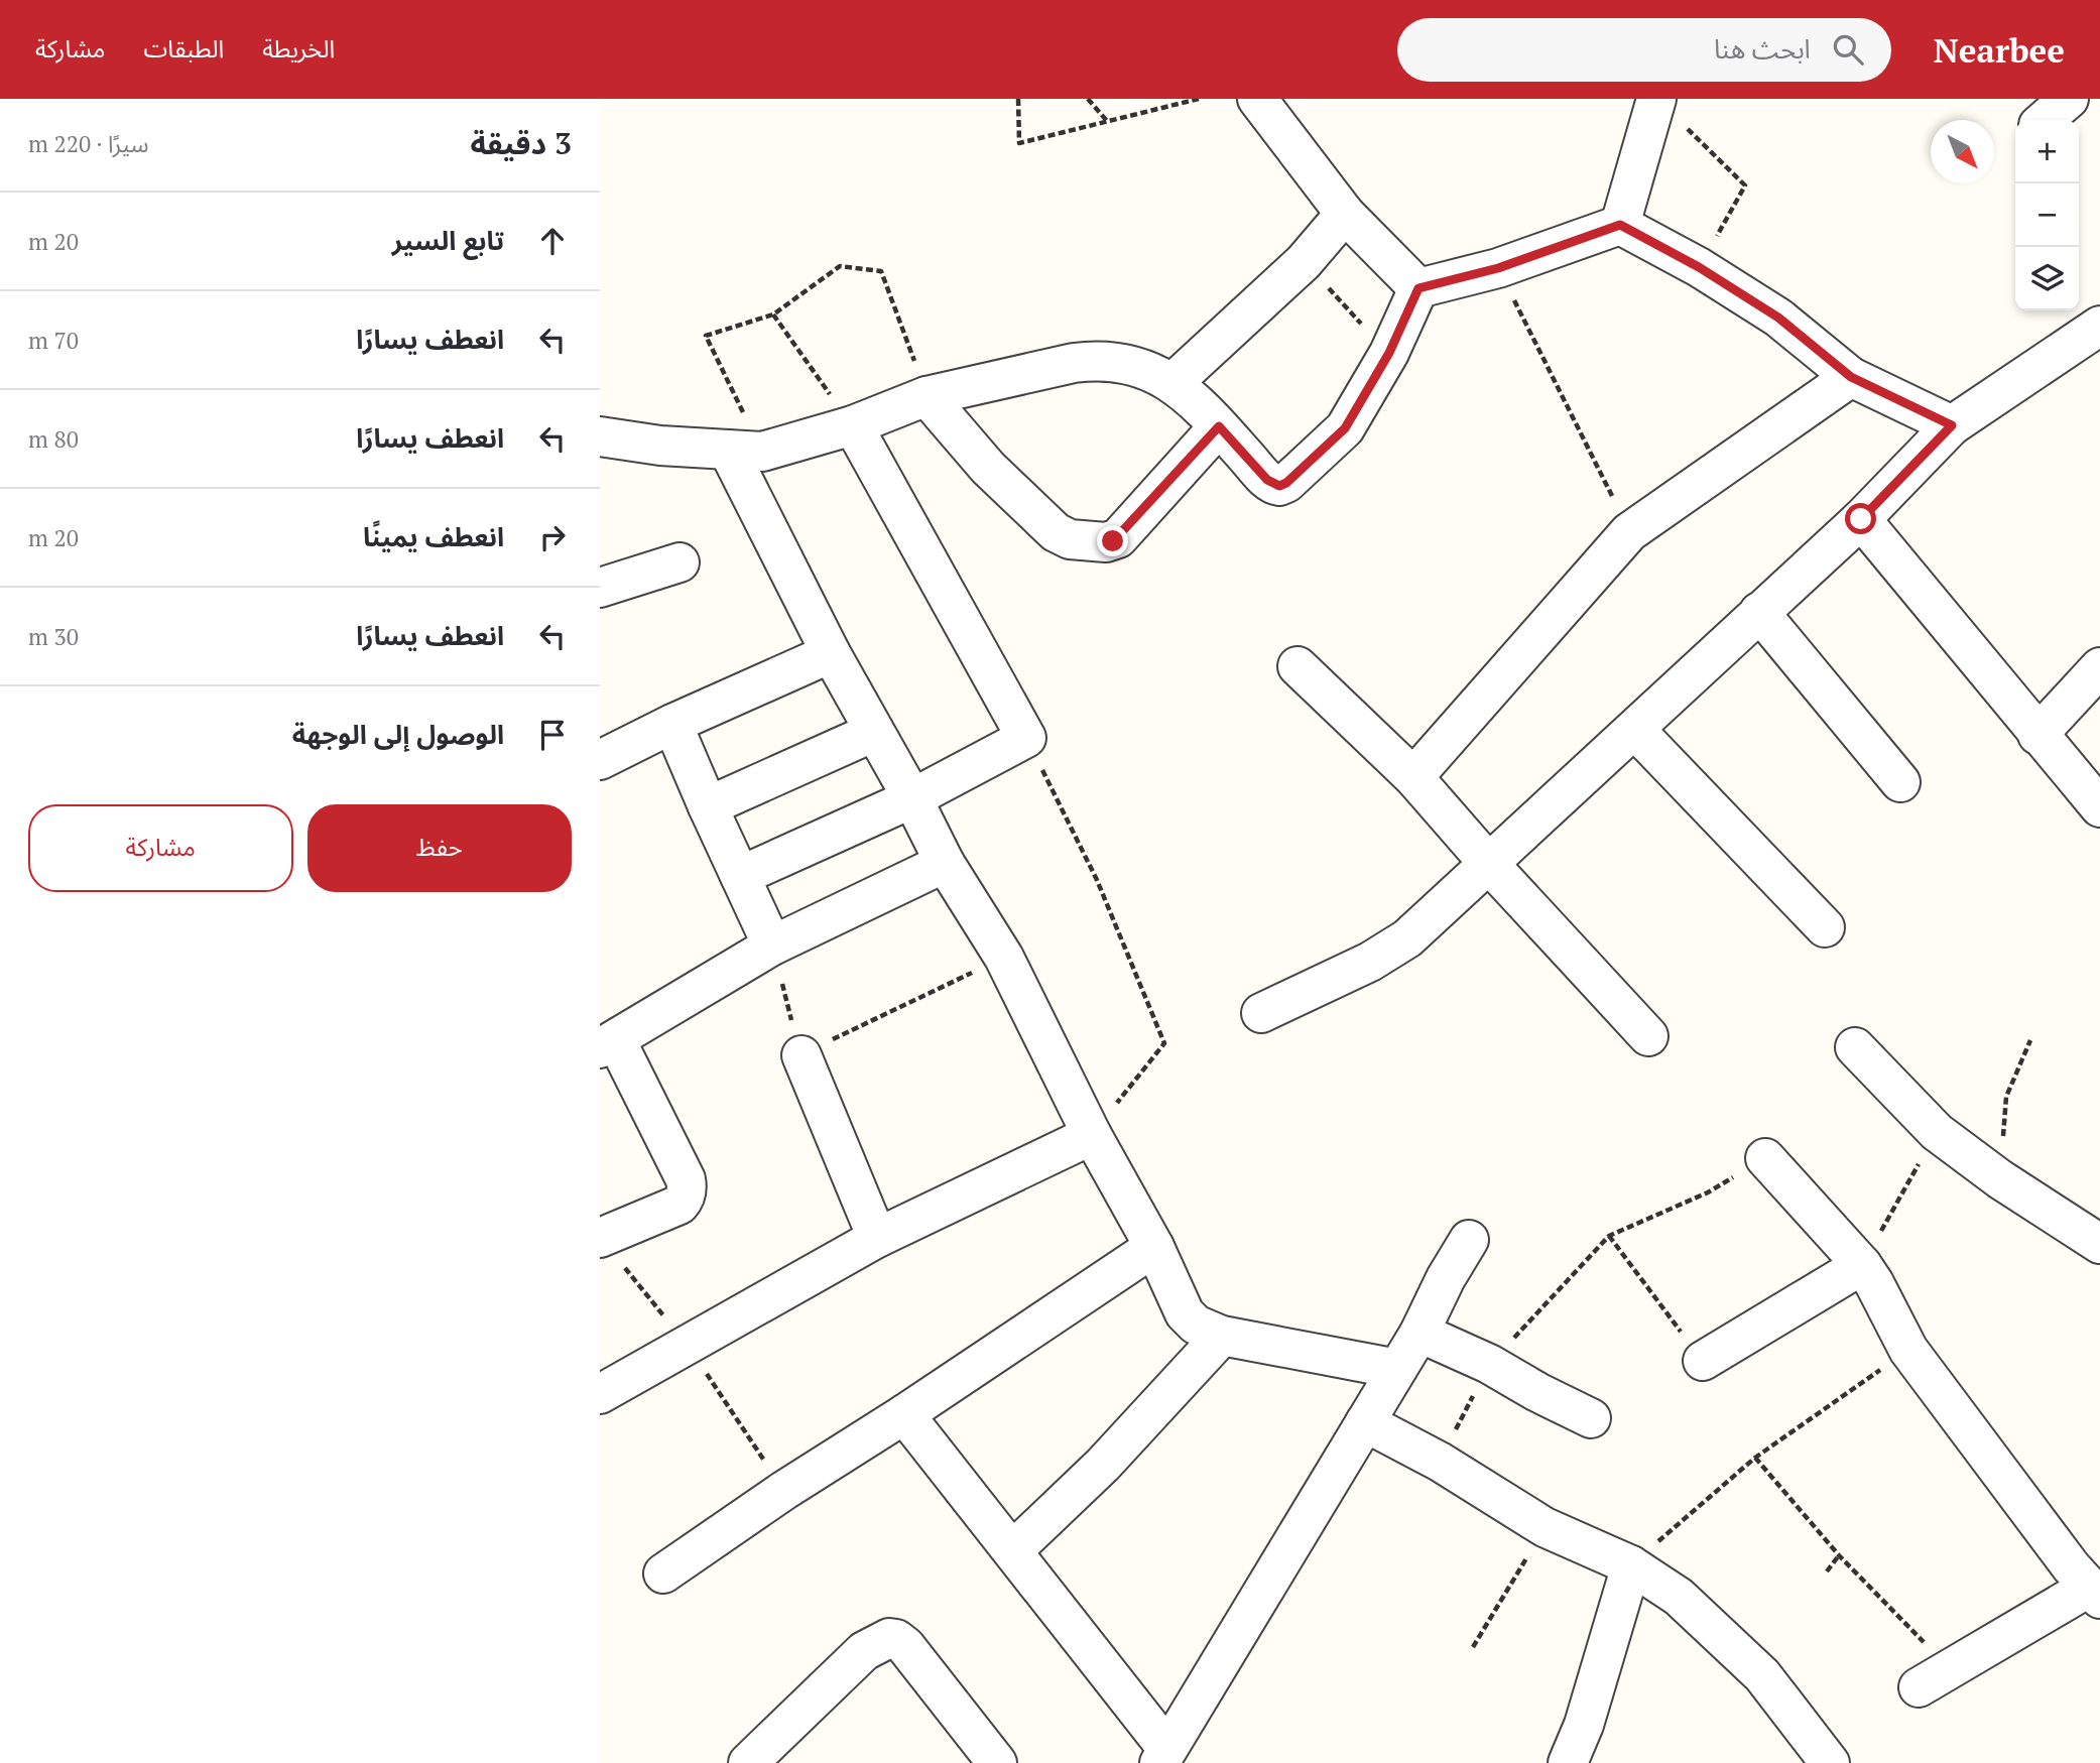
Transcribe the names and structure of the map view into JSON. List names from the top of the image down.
{
  "north": "bottom right",
  "page": {
    "header": "Nearbee",
    "search": "ابحث هنا",
    "nav": ["الخريطة", "الطبقات", "مشاركة"],
    "heading": ["3 دقيقة", "سيرًا · 220 m"],
    "map_buttons": ["+", "−"],
    "list": [
      ["تابع السير", "20 m"],
      ["انعطف يسارًا", "70 m"],
      ["انعطف يسارًا", "80 m"],
      ["انعطف يمينًا", "20 m"],
      ["انعطف يسارًا", "30 m"],
      "الوصول إلى الوجهة"
    ],
    "buttons": ["حفظ", "مشاركة"]
  }
}
